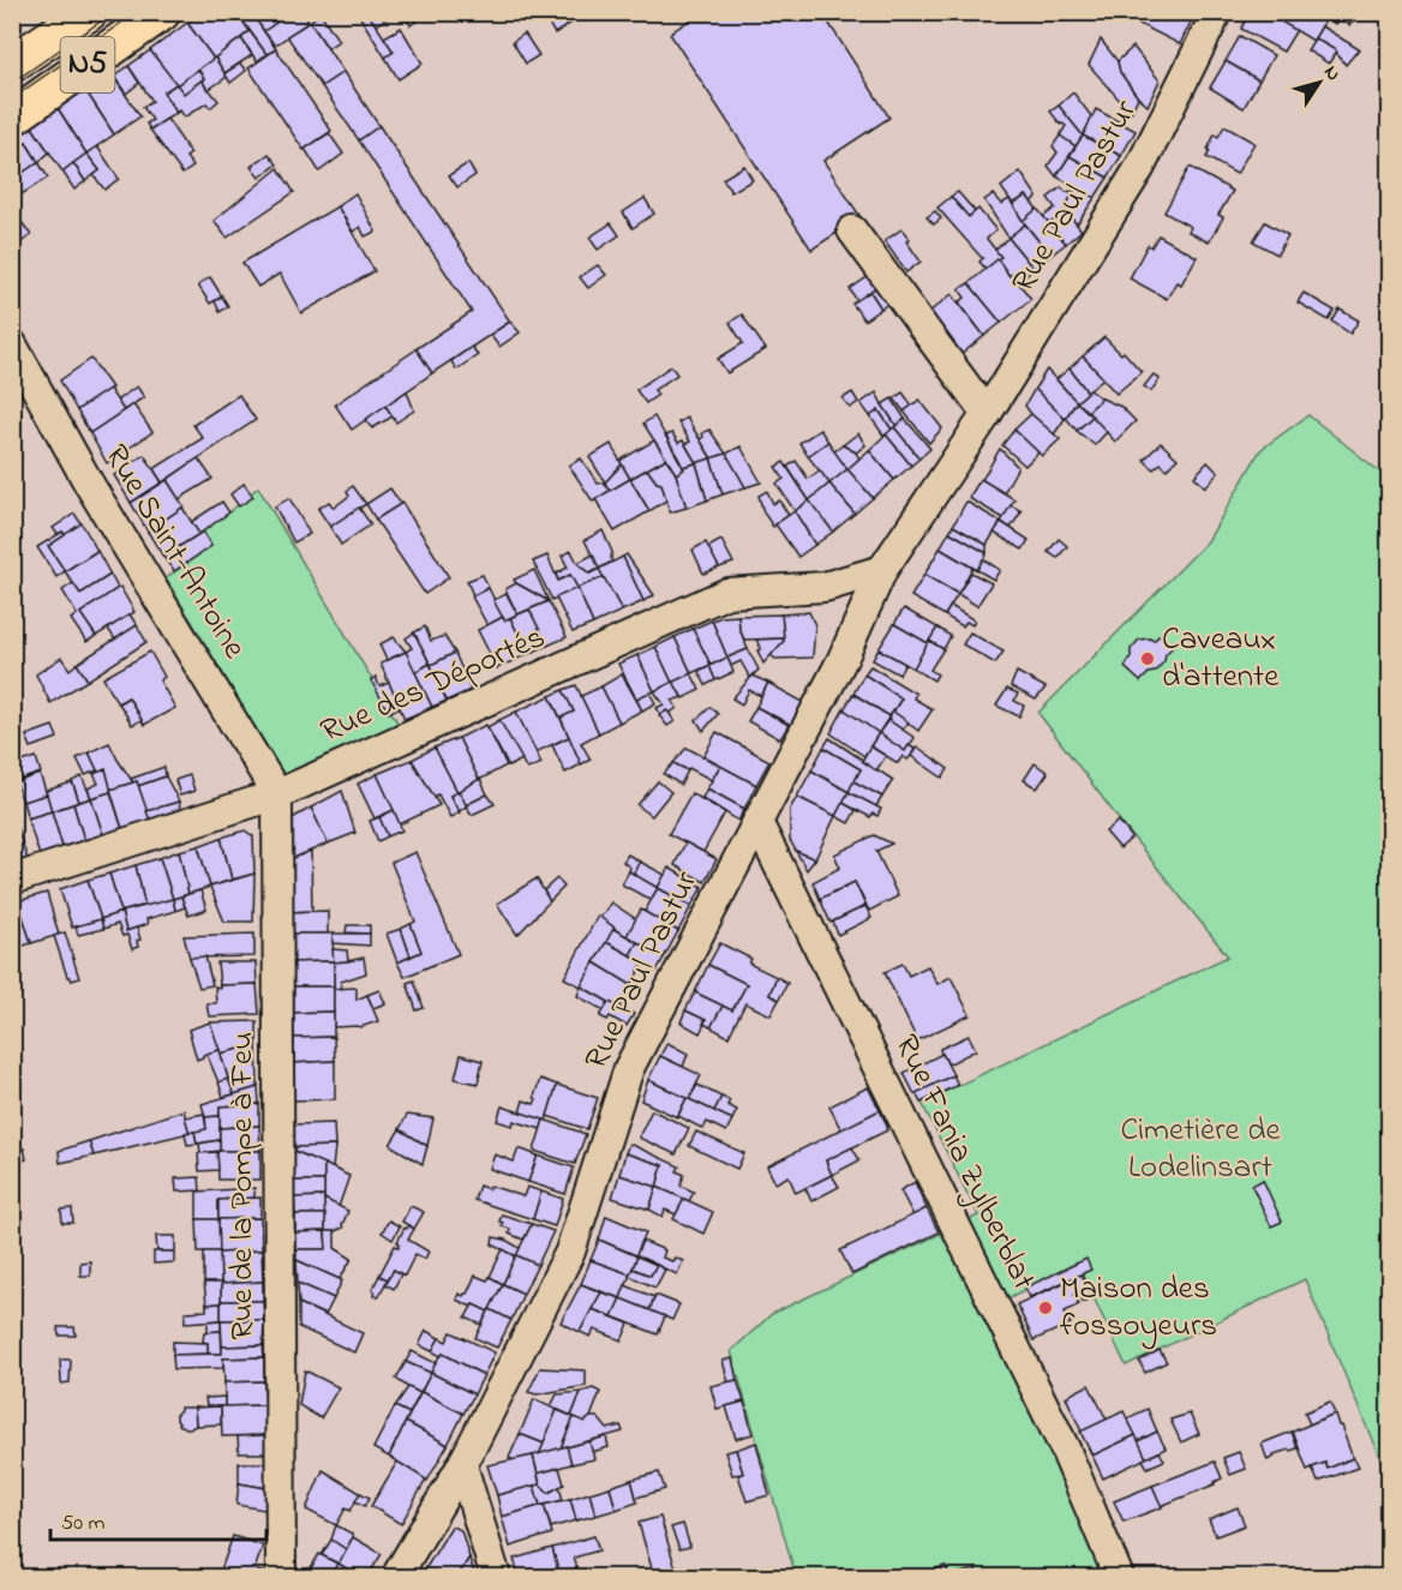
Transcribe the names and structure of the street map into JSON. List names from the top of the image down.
{
  "streets": {
    "main road": ["N5"],
    "street": [
      "Rue Paul Pastur",
      "Rue Saint-Antoine",
      "Rue des Déportés",
      "Rue Fania Zylberblat",
      "Rue de la Pompe à Feu"
    ]
  },
  "crossings": [
    ["Rue Paul Pastur", "Rue des Déportés"],
    ["Rue Paul Pastur", "Rue Fania Zylberblat"],
    ["Rue Saint-Antoine", "Rue des Déportés"],
    ["Rue Saint-Antoine", "Rue de la Pompe à Feu"],
    ["Rue des Déportés", "Rue de la Pompe à Feu"]
  ],
  "parks": ["Cimetière de Lodelinsart"],
  "places": ["Caveaux d'attente", "Maison des fossoyeurs"],
  "scale_bar": "50 m",
  "north": "top right"
}
